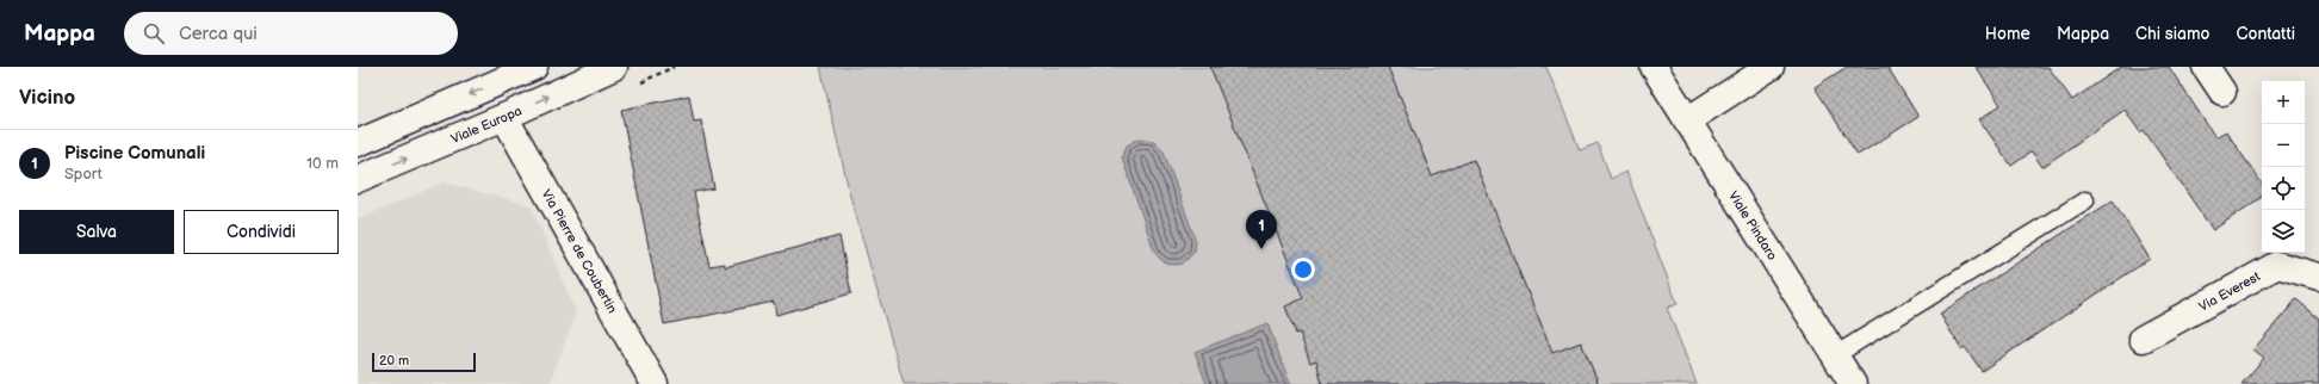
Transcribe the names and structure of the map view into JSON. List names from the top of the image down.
{
  "streets": {
    "street": [
      "Viale Europa",
      "Viale Pindaro",
      "Via Pierre de Coubertin",
      "Via Everest"
    ]
  },
  "crossings": [
    ["Viale Europa", "Via Pierre de Coubertin"]
  ],
  "scale_bar": "20 m",
  "page": {
    "header": "Mappa",
    "search": "Cerca qui",
    "nav": [
      "Home",
      "Mappa",
      "Chi siamo",
      "Contatti"
    ],
    "heading": "Vicino",
    "map_buttons": ["+", "−"],
    "list": [
      {
        "mark": "1",
        "name": "Piscine Comunali",
        "note": "Sport",
        "value": "10 m"
      }
    ],
    "buttons": ["Salva", "Condividi"],
    "pins": "1",
    "scale": "20 m"
  }
}
